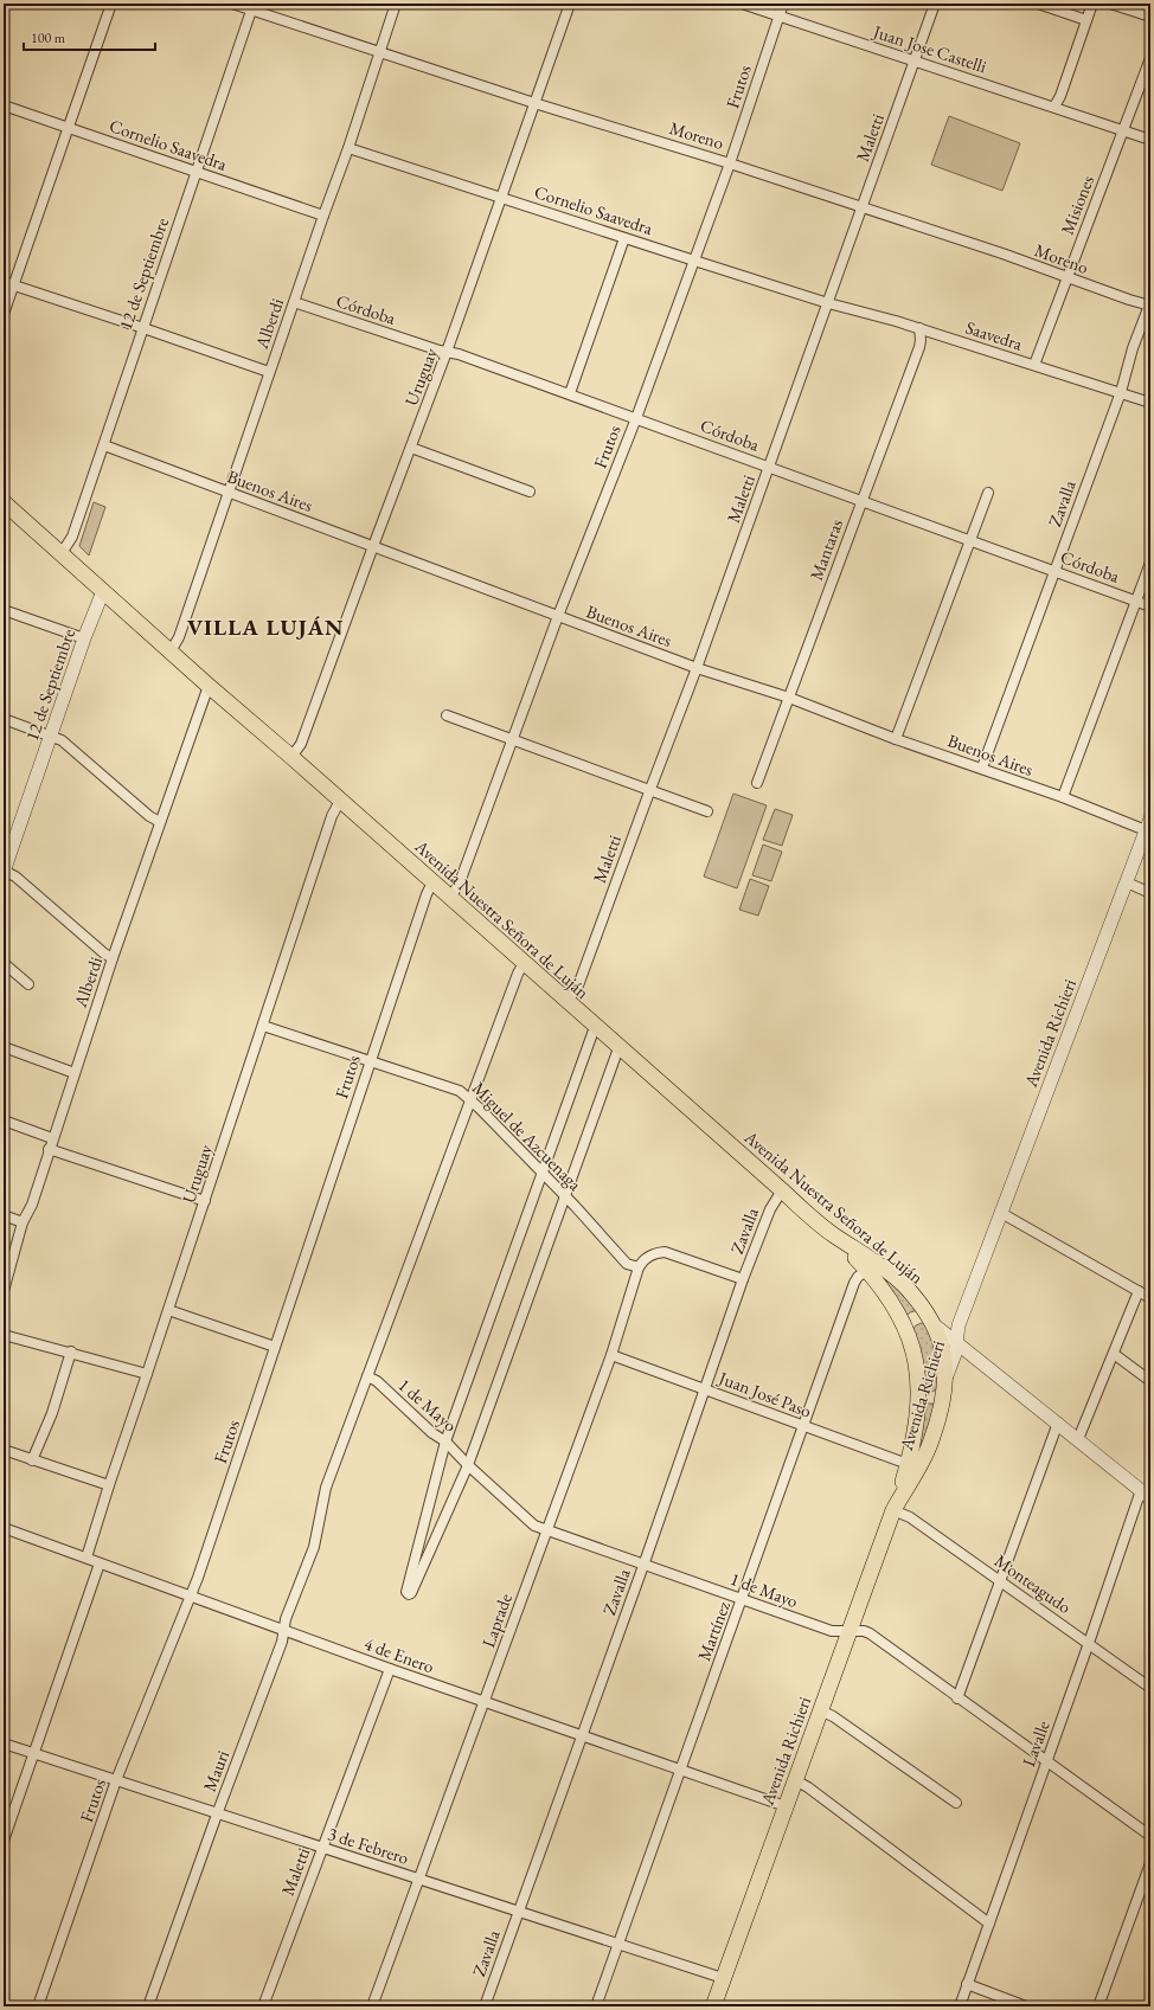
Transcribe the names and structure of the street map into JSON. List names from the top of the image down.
{
  "streets": {
    "main road": ["Avenida Nuestra Señora de Luján", "Avenida Richieri"],
    "street": [
      "Juan Jose Castelli",
      "Frutos",
      "Moreno",
      "Maletti",
      "Cornelio Saavedra",
      "Misiones",
      "12 de Septiembre",
      "Córdoba",
      "Alberdi",
      "Saavedra",
      "Uruguay",
      "Buenos Aires",
      "Zavalla",
      "Mantaras",
      "Miguel de Azcuenaga",
      "Juan José Paso",
      "1 de Mayo",
      "Monteagudo",
      "Laprade",
      "Martínez",
      "4 de Enero",
      "Lavalle",
      "Mauri",
      "3 de Febrero"
    ]
  },
  "crossings": [
    ["Juan Jose Castelli", "Frutos"],
    ["Juan Jose Castelli", "Maletti"],
    ["Juan Jose Castelli", "Misiones"],
    ["Frutos", "Moreno"],
    ["Frutos", "Cornelio Saavedra"],
    ["Frutos", "Córdoba"],
    ["Frutos", "Buenos Aires"],
    ["Frutos", "Avenida Nuestra Señora de Luján"],
    ["Frutos", "Miguel de Azcuenaga"],
    ["Frutos", "4 de Enero"],
    ["Frutos", "3 de Febrero"],
    ["Moreno", "Maletti"],
    ["Moreno", "Misiones"],
    ["Moreno", "12 de Septiembre"],
    ["Moreno", "Alberdi"],
    ["Moreno", "Uruguay"],
    ["Moreno", "Zavalla"],
    ["Maletti", "Cornelio Saavedra"],
    ["Maletti", "Córdoba"],
    ["Maletti", "Saavedra"],
    ["Maletti", "Buenos Aires"],
    ["Maletti", "Avenida Nuestra Señora de Luján"],
    ["Maletti", "4 de Enero"],
    ["Maletti", "3 de Febrero"],
    ["Cornelio Saavedra", "12 de Septiembre"],
    ["Cornelio Saavedra", "Alberdi"],
    ["Cornelio Saavedra", "Saavedra"],
    ["Cornelio Saavedra", "Uruguay"],
    ["Misiones", "Saavedra"],
    ["12 de Septiembre", "Buenos Aires"],
    ["12 de Septiembre", "Avenida Nuestra Señora de Luján"],
    ["Córdoba", "Alberdi"],
    ["Córdoba", "Uruguay"],
    ["Córdoba", "Zavalla"],
    ["Córdoba", "Mantaras"],
    ["Alberdi", "Buenos Aires"],
    ["Alberdi", "Avenida Nuestra Señora de Luján"],
    ["Saavedra", "Zavalla"],
    ["Saavedra", "Mantaras"],
    ["Uruguay", "Buenos Aires"],
    ["Uruguay", "Avenida Nuestra Señora de Luján"],
    ["Uruguay", "Miguel de Azcuenaga"],
    ["Uruguay", "4 de Enero"],
    ["Buenos Aires", "Zavalla"],
    ["Buenos Aires", "Mantaras"],
    ["Buenos Aires", "Avenida Richieri"],
    ["Zavalla", "Avenida Nuestra Señora de Luján"],
    ["Zavalla", "Juan José Paso"],
    ["Zavalla", "1 de Mayo"],
    ["Zavalla", "4 de Enero"],
    ["Zavalla", "3 de Febrero"],
    ["Avenida Nuestra Señora de Luján", "Avenida Richieri"],
    ["Avenida Nuestra Señora de Luján", "Mauri"],
    ["Avenida Richieri", "1 de Mayo"],
    ["Avenida Richieri", "Monteagudo"],
    ["Avenida Richieri", "4 de Enero"],
    ["Avenida Richieri", "3 de Febrero"],
    ["Miguel de Azcuenaga", "Laprade"],
    ["Miguel de Azcuenaga", "Mauri"],
    ["Juan José Paso", "Laprade"],
    ["Juan José Paso", "Martínez"],
    ["1 de Mayo", "Laprade"],
    ["1 de Mayo", "Martínez"],
    ["1 de Mayo", "Lavalle"],
    ["1 de Mayo", "Mauri"],
    ["Monteagudo", "Lavalle"],
    ["Laprade", "4 de Enero"],
    ["Laprade", "3 de Febrero"],
    ["Martínez", "4 de Enero"],
    ["Martínez", "3 de Febrero"],
    ["4 de Enero", "Mauri"],
    ["Mauri", "3 de Febrero"]
  ],
  "districts": ["VILLA LUJÁN"],
  "scale_bar": "100 m"
}
